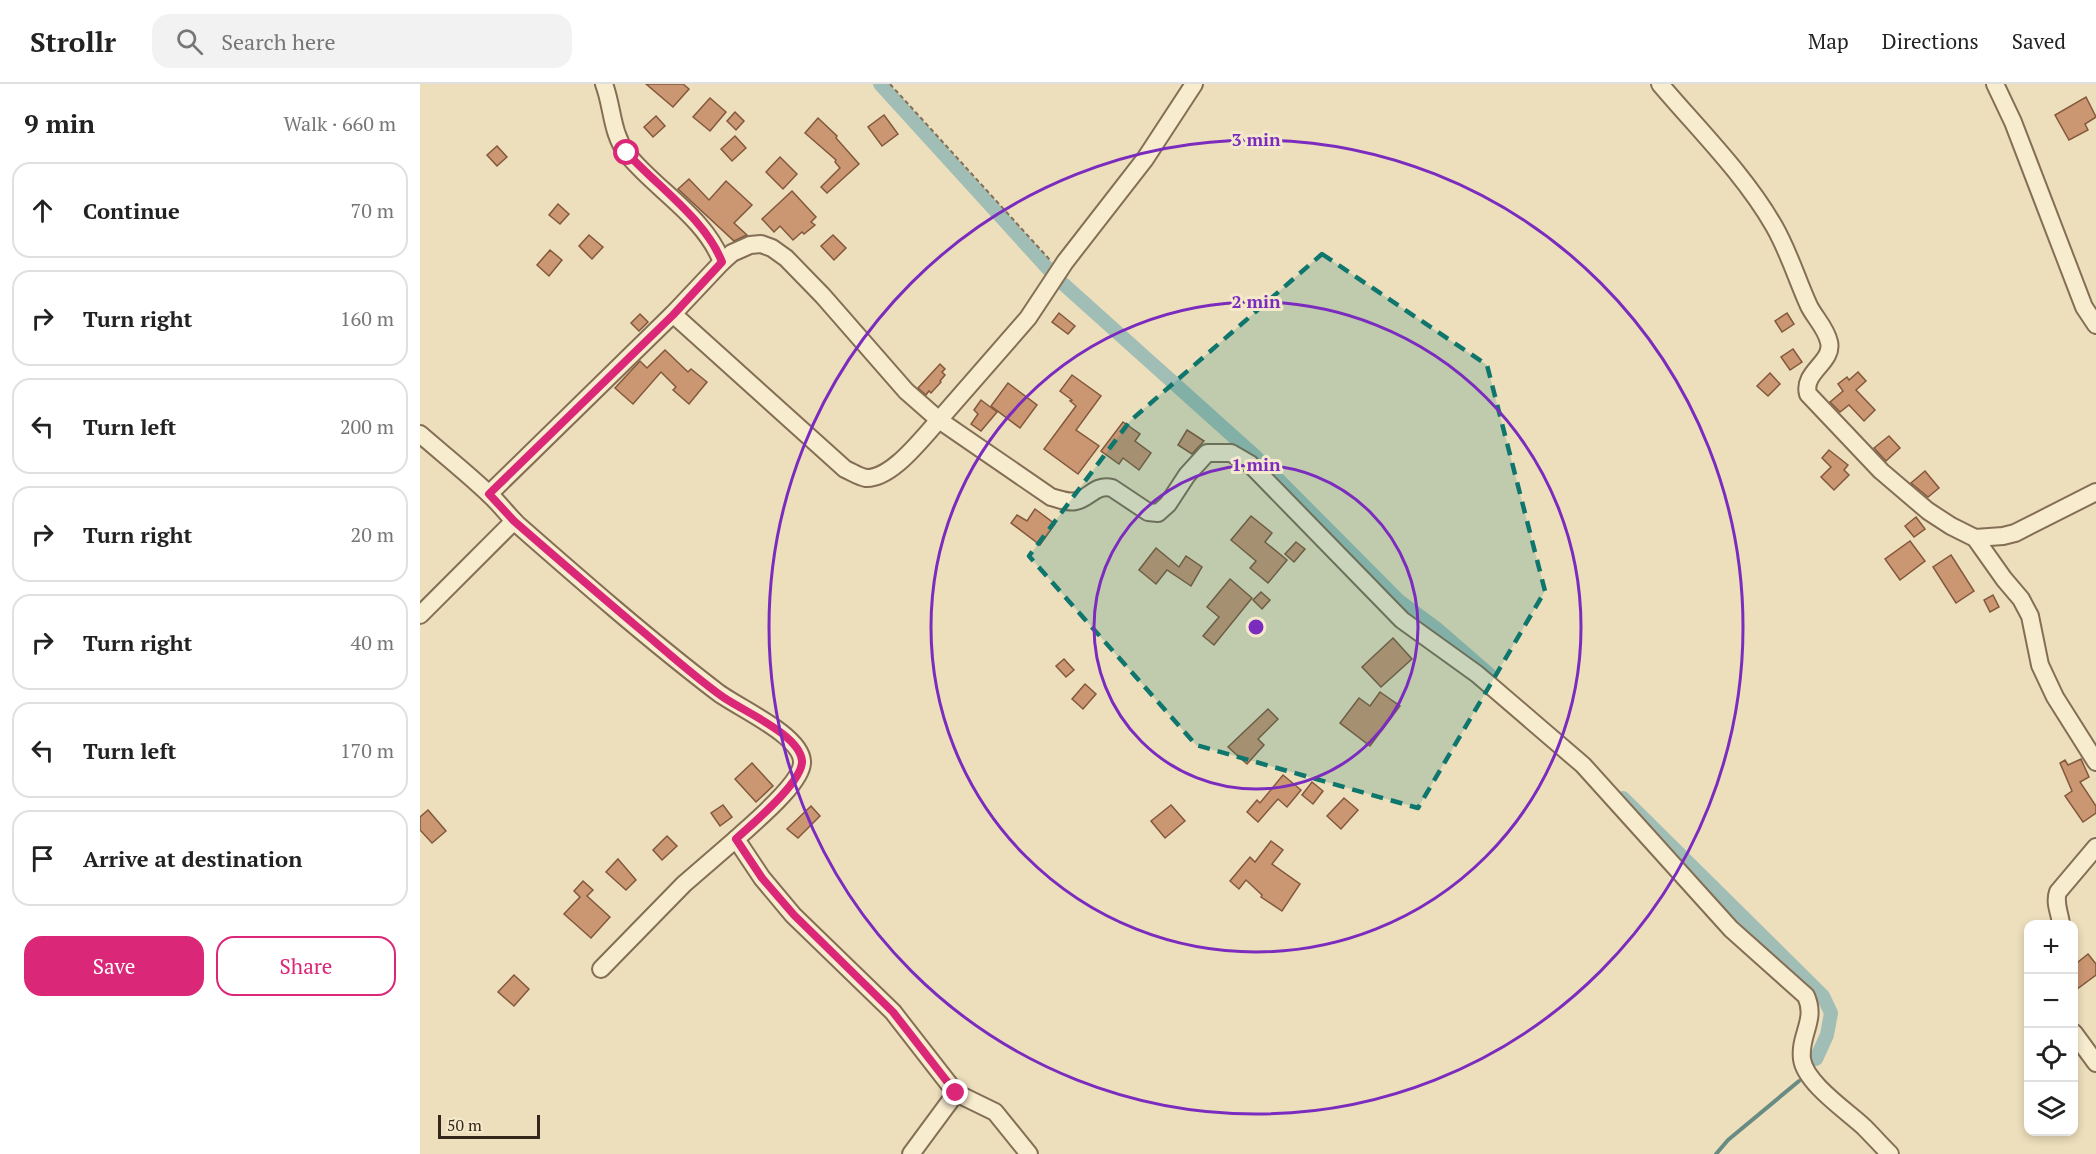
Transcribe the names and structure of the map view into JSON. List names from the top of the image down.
{
  "scale_bar": "50 m",
  "page": {
    "header": "Strollr",
    "search": "Search here",
    "nav": ["Map", "Directions", "Saved"],
    "heading": ["9 min", "Walk · 660 m"],
    "list": [
      ["Continue", "70 m"],
      ["Turn right", "160 m"],
      ["Turn left", "200 m"],
      ["Turn right", "20 m"],
      ["Turn right", "40 m"],
      ["Turn left", "170 m"],
      "Arrive at destination"
    ],
    "buttons": ["Save", "Share"],
    "map_buttons": ["+", "−"],
    "scale": "50 m"
  },
  "rings": ["3 min", "2 min", "1 min"]
}
